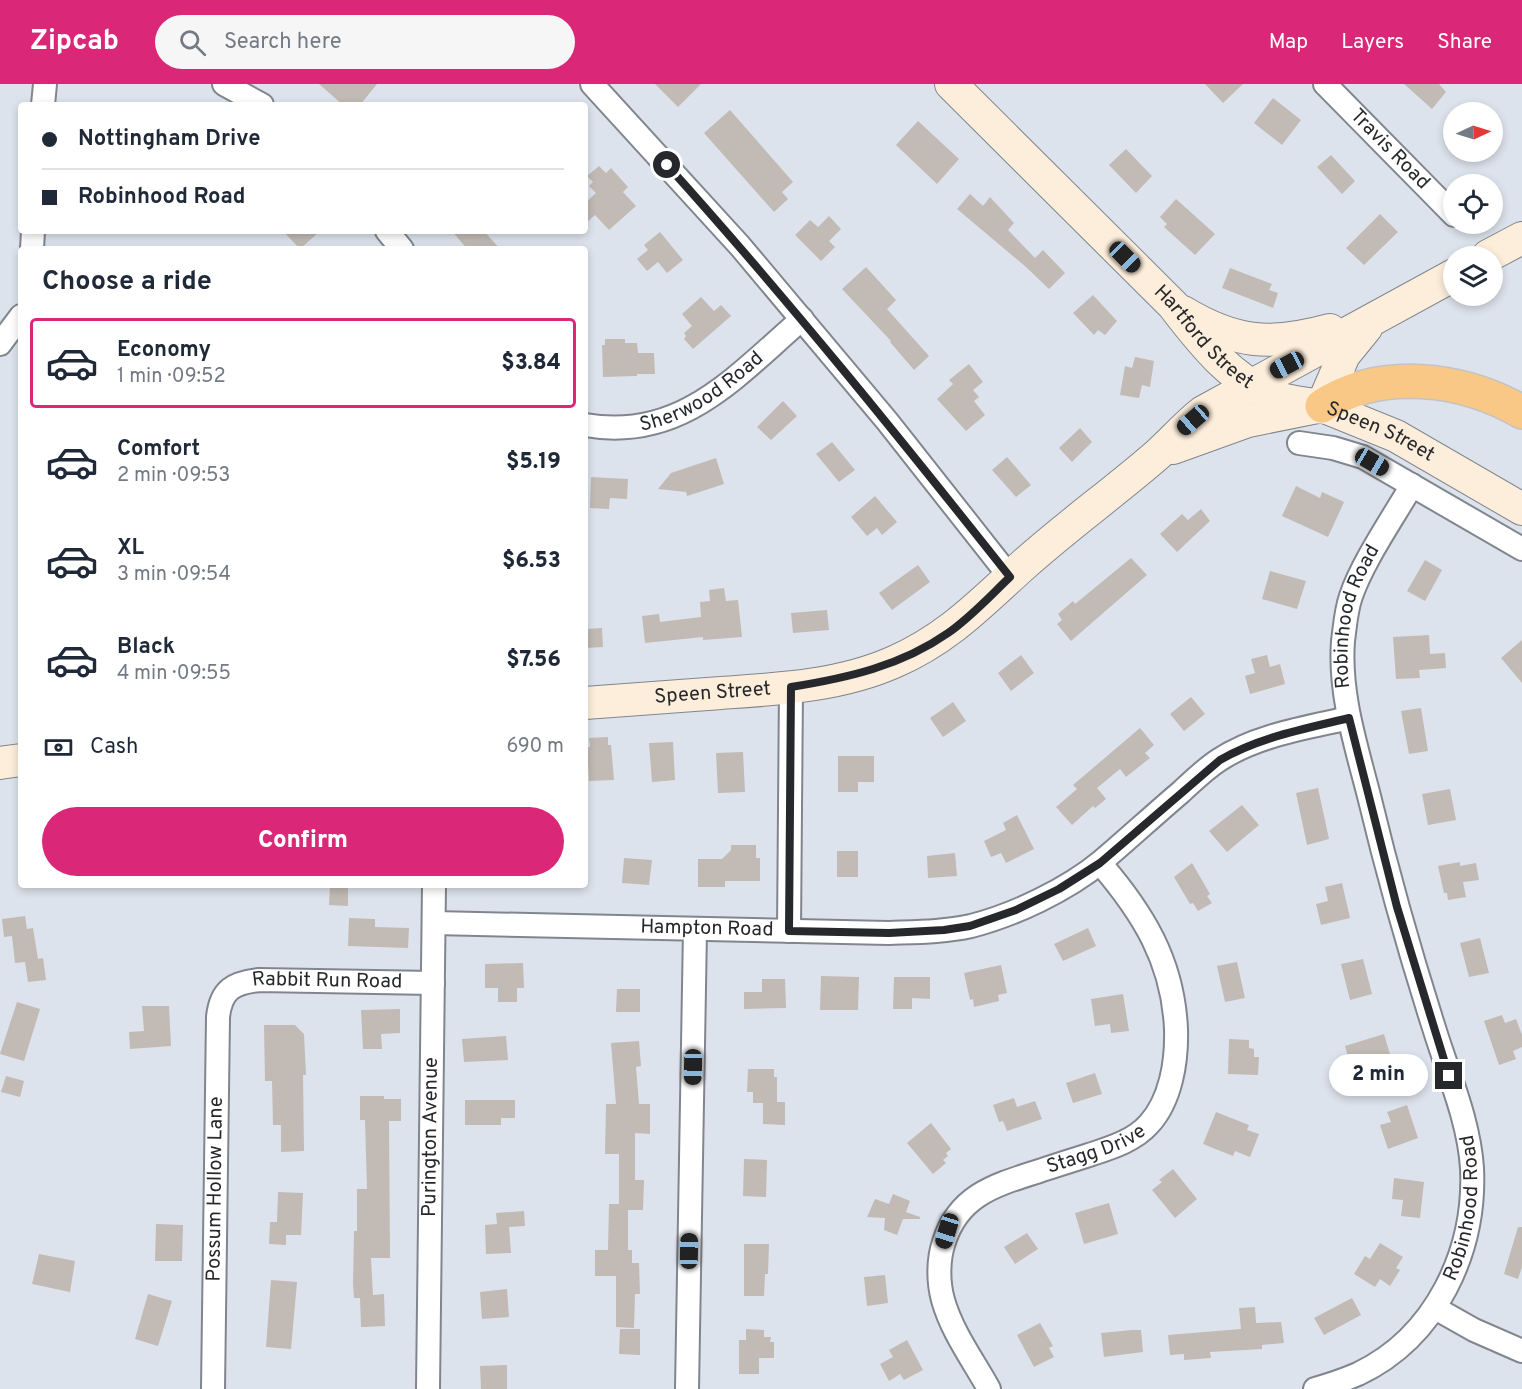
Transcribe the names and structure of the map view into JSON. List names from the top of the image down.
{
  "streets": {
    "street": [
      "Travis Road",
      "Hartford Street",
      "Sherwood Road",
      "Speen Street",
      "Robinhood Road",
      "Hampton Road",
      "Rabbit Run Road",
      "Purington Avenue",
      "Stagg Drive",
      "Possum Hollow Lane"
    ]
  },
  "crossings": [
    ["Hartford Street", "Speen Street"],
    ["Robinhood Road", "Hampton Road"],
    ["Hampton Road", "Purington Avenue"],
    ["Hampton Road", "Stagg Drive"],
    ["Rabbit Run Road", "Purington Avenue"],
    ["Rabbit Run Road", "Possum Hollow Lane"]
  ],
  "north": "right",
  "page": {
    "header": "Zipcab",
    "search": "Search here",
    "nav": ["Map", "Layers", "Share"],
    "banner": ["Nottingham Drive", "Robinhood Road"],
    "heading": "Choose a ride",
    "list": [
      {
        "name": "Economy",
        "note": "1 min · 09:52",
        "value": "$3.84"
      },
      {
        "name": "Comfort",
        "note": "2 min · 09:53",
        "value": "$5.19"
      },
      {
        "name": "XL",
        "note": "3 min · 09:54",
        "value": "$6.53"
      },
      {
        "name": "Black",
        "note": "4 min · 09:55",
        "value": "$7.56"
      }
    ],
    "pay": ["Cash", "690 m"],
    "buttons": "Confirm",
    "bubble": "2 min"
  }
}
